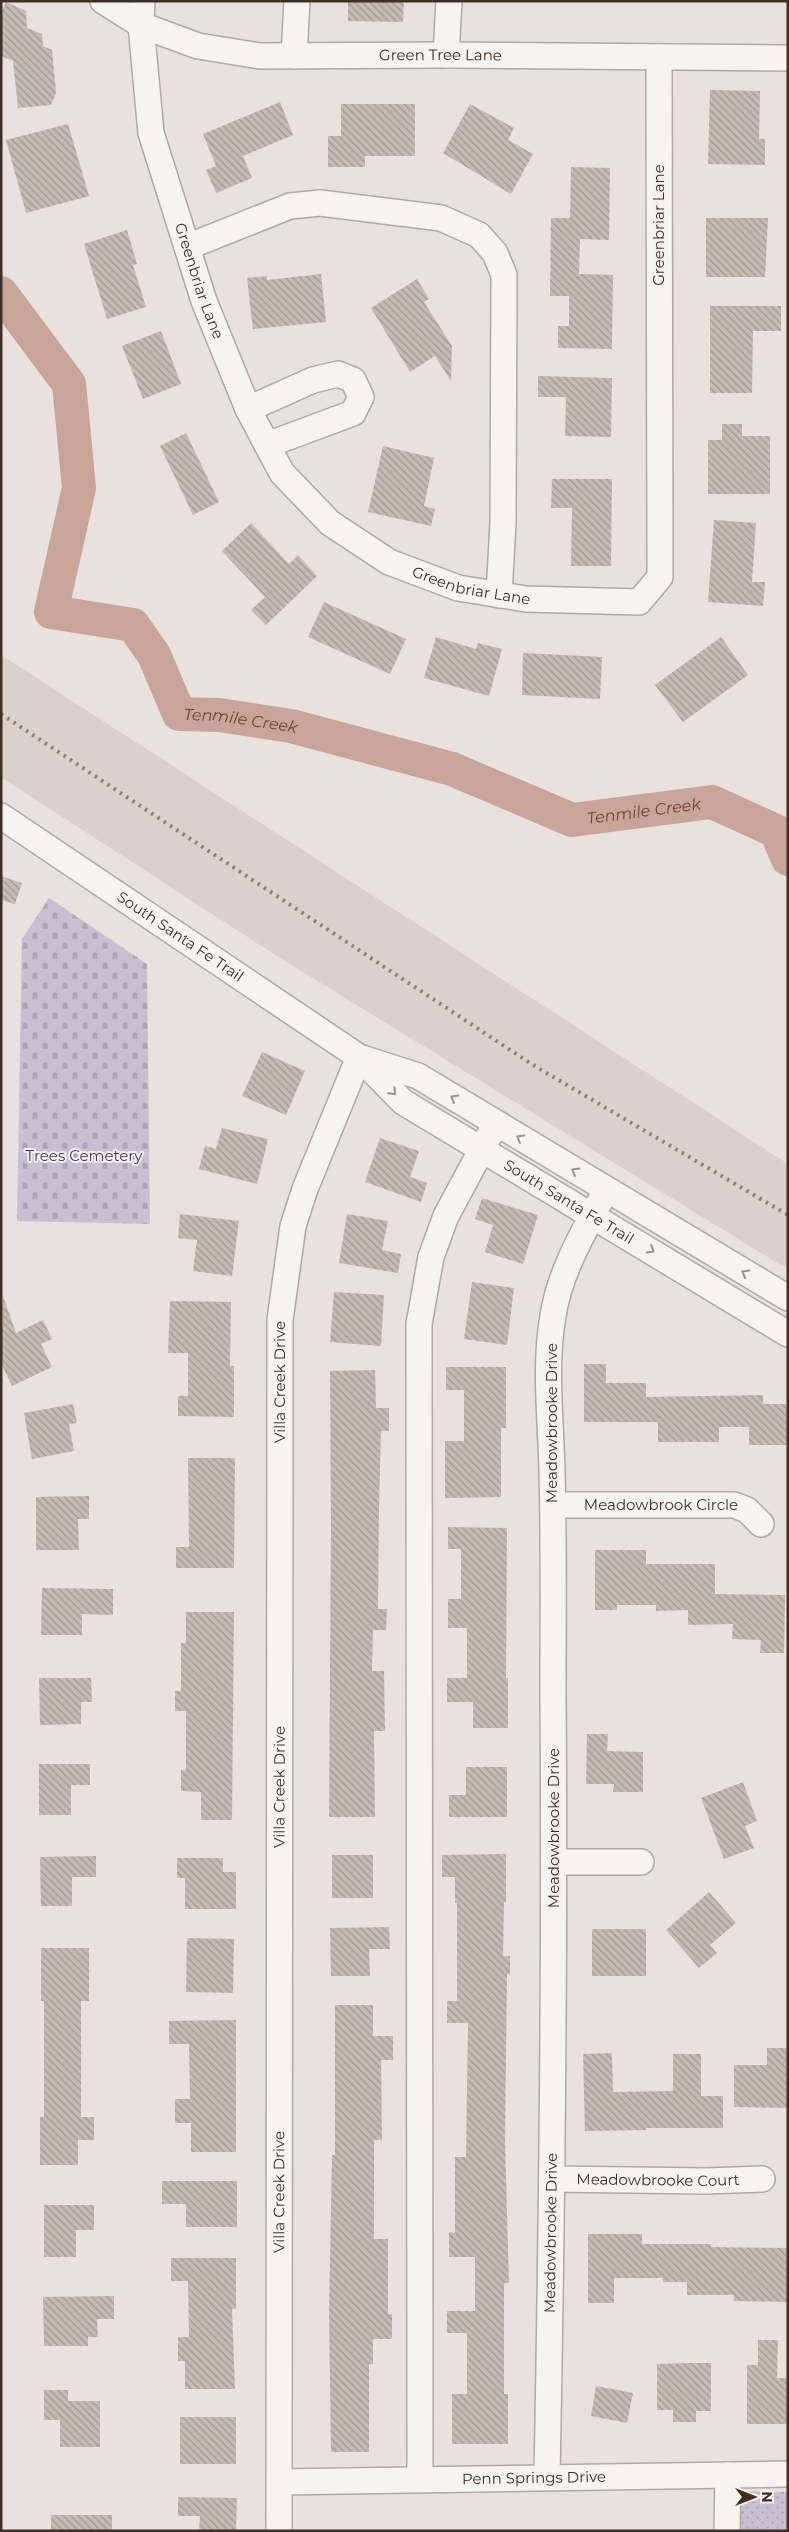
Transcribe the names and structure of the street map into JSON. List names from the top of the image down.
{
  "streets": {
    "street": [
      "Green Tree Lane",
      "Greenbriar Lane",
      "South Santa Fe Trail",
      "Villa Creek Drive",
      "Meadowbrooke Drive",
      "Meadowbrook Circle",
      "Meadowbrooke Court",
      "Penn Springs Drive"
    ]
  },
  "crossings": [
    ["Green Tree Lane", "Greenbriar Lane"],
    ["South Santa Fe Trail", "Villa Creek Drive"],
    ["South Santa Fe Trail", "Meadowbrooke Drive"],
    ["Villa Creek Drive", "Penn Springs Drive"],
    ["Meadowbrooke Drive", "Meadowbrook Circle"],
    ["Meadowbrooke Drive", "Meadowbrooke Court"],
    ["Meadowbrooke Drive", "Penn Springs Drive"]
  ],
  "water": ["Tenmile Creek"],
  "parks": ["Trees Cemetery"],
  "north": "right"
}
